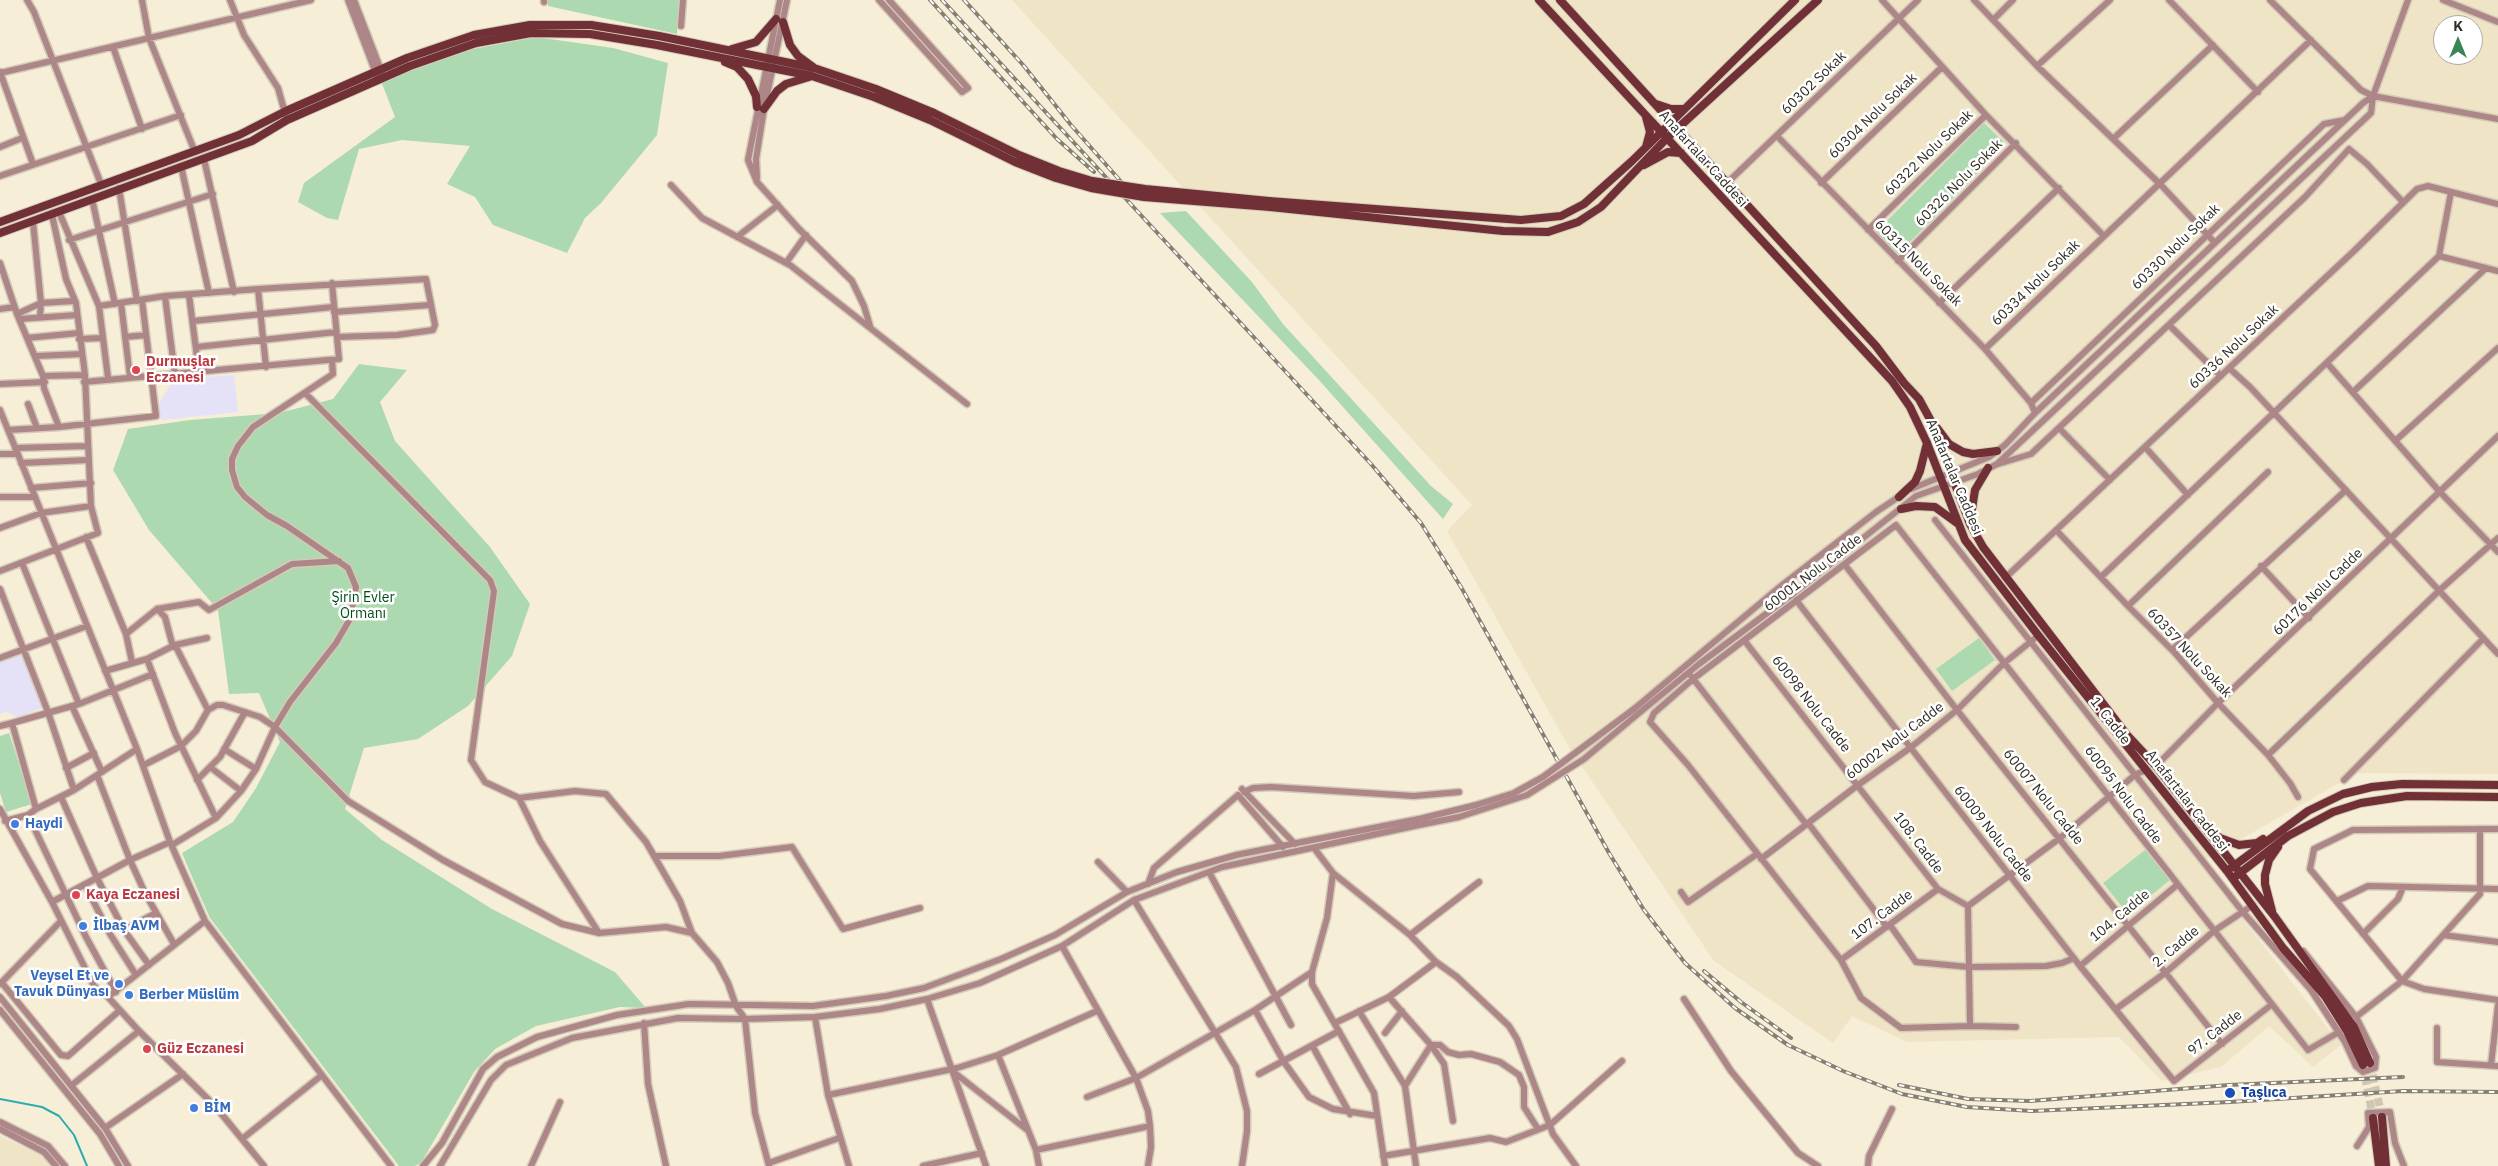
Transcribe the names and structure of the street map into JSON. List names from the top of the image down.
{
  "streets": {
    "main road": ["Anafartalar Caddesi"],
    "street": [
      "60302 Sokak",
      "60304 Nolu Sokak",
      "60322 Nolu Sokak",
      "60326 Nolu Sokak",
      "60330 Nolu Sokak",
      "60315 Nolu Sokak",
      "60334 Nolu Sokak",
      "60336 Nolu Sokak",
      "60001 Nolu Cadde",
      "60176 Nolu Cadde",
      "60357 Nolu Sokak",
      "60098 Nolu Cadde",
      "1. Cadde",
      "60002 Nolu Cadde",
      "60095 Nolu Cadde",
      "60007 Nolu Cadde",
      "60009 Nolu Cadde",
      "108. Cadde",
      "107. Cadde",
      "104. Cadde",
      "2. Cadde",
      "97. Cadde"
    ]
  },
  "crossings": [
    ["60302 Sokak", "Anafartalar Caddesi"],
    ["60302 Sokak", "60315 Nolu Sokak"],
    ["60304 Nolu Sokak", "60315 Nolu Sokak"],
    ["60322 Nolu Sokak", "60315 Nolu Sokak"],
    ["Anafartalar Caddesi", "60336 Nolu Sokak"],
    ["Anafartalar Caddesi", "60176 Nolu Cadde"],
    ["Anafartalar Caddesi", "1. Cadde"],
    ["Anafartalar Caddesi", "60002 Nolu Cadde"],
    ["Anafartalar Caddesi", "2. Cadde"],
    ["60326 Nolu Sokak", "60315 Nolu Sokak"],
    ["60330 Nolu Sokak", "60315 Nolu Sokak"],
    ["60315 Nolu Sokak", "60334 Nolu Sokak"],
    ["60336 Nolu Sokak", "60357 Nolu Sokak"],
    ["60001 Nolu Cadde", "60098 Nolu Cadde"],
    ["60001 Nolu Cadde", "60002 Nolu Cadde"],
    ["60001 Nolu Cadde", "60095 Nolu Cadde"],
    ["60001 Nolu Cadde", "60007 Nolu Cadde"],
    ["60001 Nolu Cadde", "60009 Nolu Cadde"],
    ["60176 Nolu Cadde", "60357 Nolu Sokak"],
    ["60098 Nolu Cadde", "60002 Nolu Cadde"],
    ["60098 Nolu Cadde", "108. Cadde"],
    ["1. Cadde", "60002 Nolu Cadde"],
    ["1. Cadde", "60095 Nolu Cadde"],
    ["1. Cadde", "2. Cadde"],
    ["60002 Nolu Cadde", "60095 Nolu Cadde"],
    ["60002 Nolu Cadde", "60007 Nolu Cadde"],
    ["60002 Nolu Cadde", "60009 Nolu Cadde"],
    ["60002 Nolu Cadde", "108. Cadde"],
    ["60095 Nolu Cadde", "104. Cadde"],
    ["60095 Nolu Cadde", "2. Cadde"],
    ["60095 Nolu Cadde", "97. Cadde"],
    ["60007 Nolu Cadde", "104. Cadde"],
    ["60007 Nolu Cadde", "2. Cadde"],
    ["60007 Nolu Cadde", "97. Cadde"],
    ["60009 Nolu Cadde", "104. Cadde"],
    ["60009 Nolu Cadde", "2. Cadde"],
    ["60009 Nolu Cadde", "97. Cadde"],
    ["108. Cadde", "107. Cadde"]
  ],
  "parks": ["Şirin Evler Ormanı"],
  "places": [
    "Durmuşlar Eczanesi",
    "Haydi",
    "Kaya Eczanesi",
    "İlbaş AVM",
    "Veysel Et ve Tavuk Dünyası",
    "Berber Müslüm",
    "Güz Eczanesi",
    "Taşlıca",
    "BİM"
  ],
  "north": "top"
}
